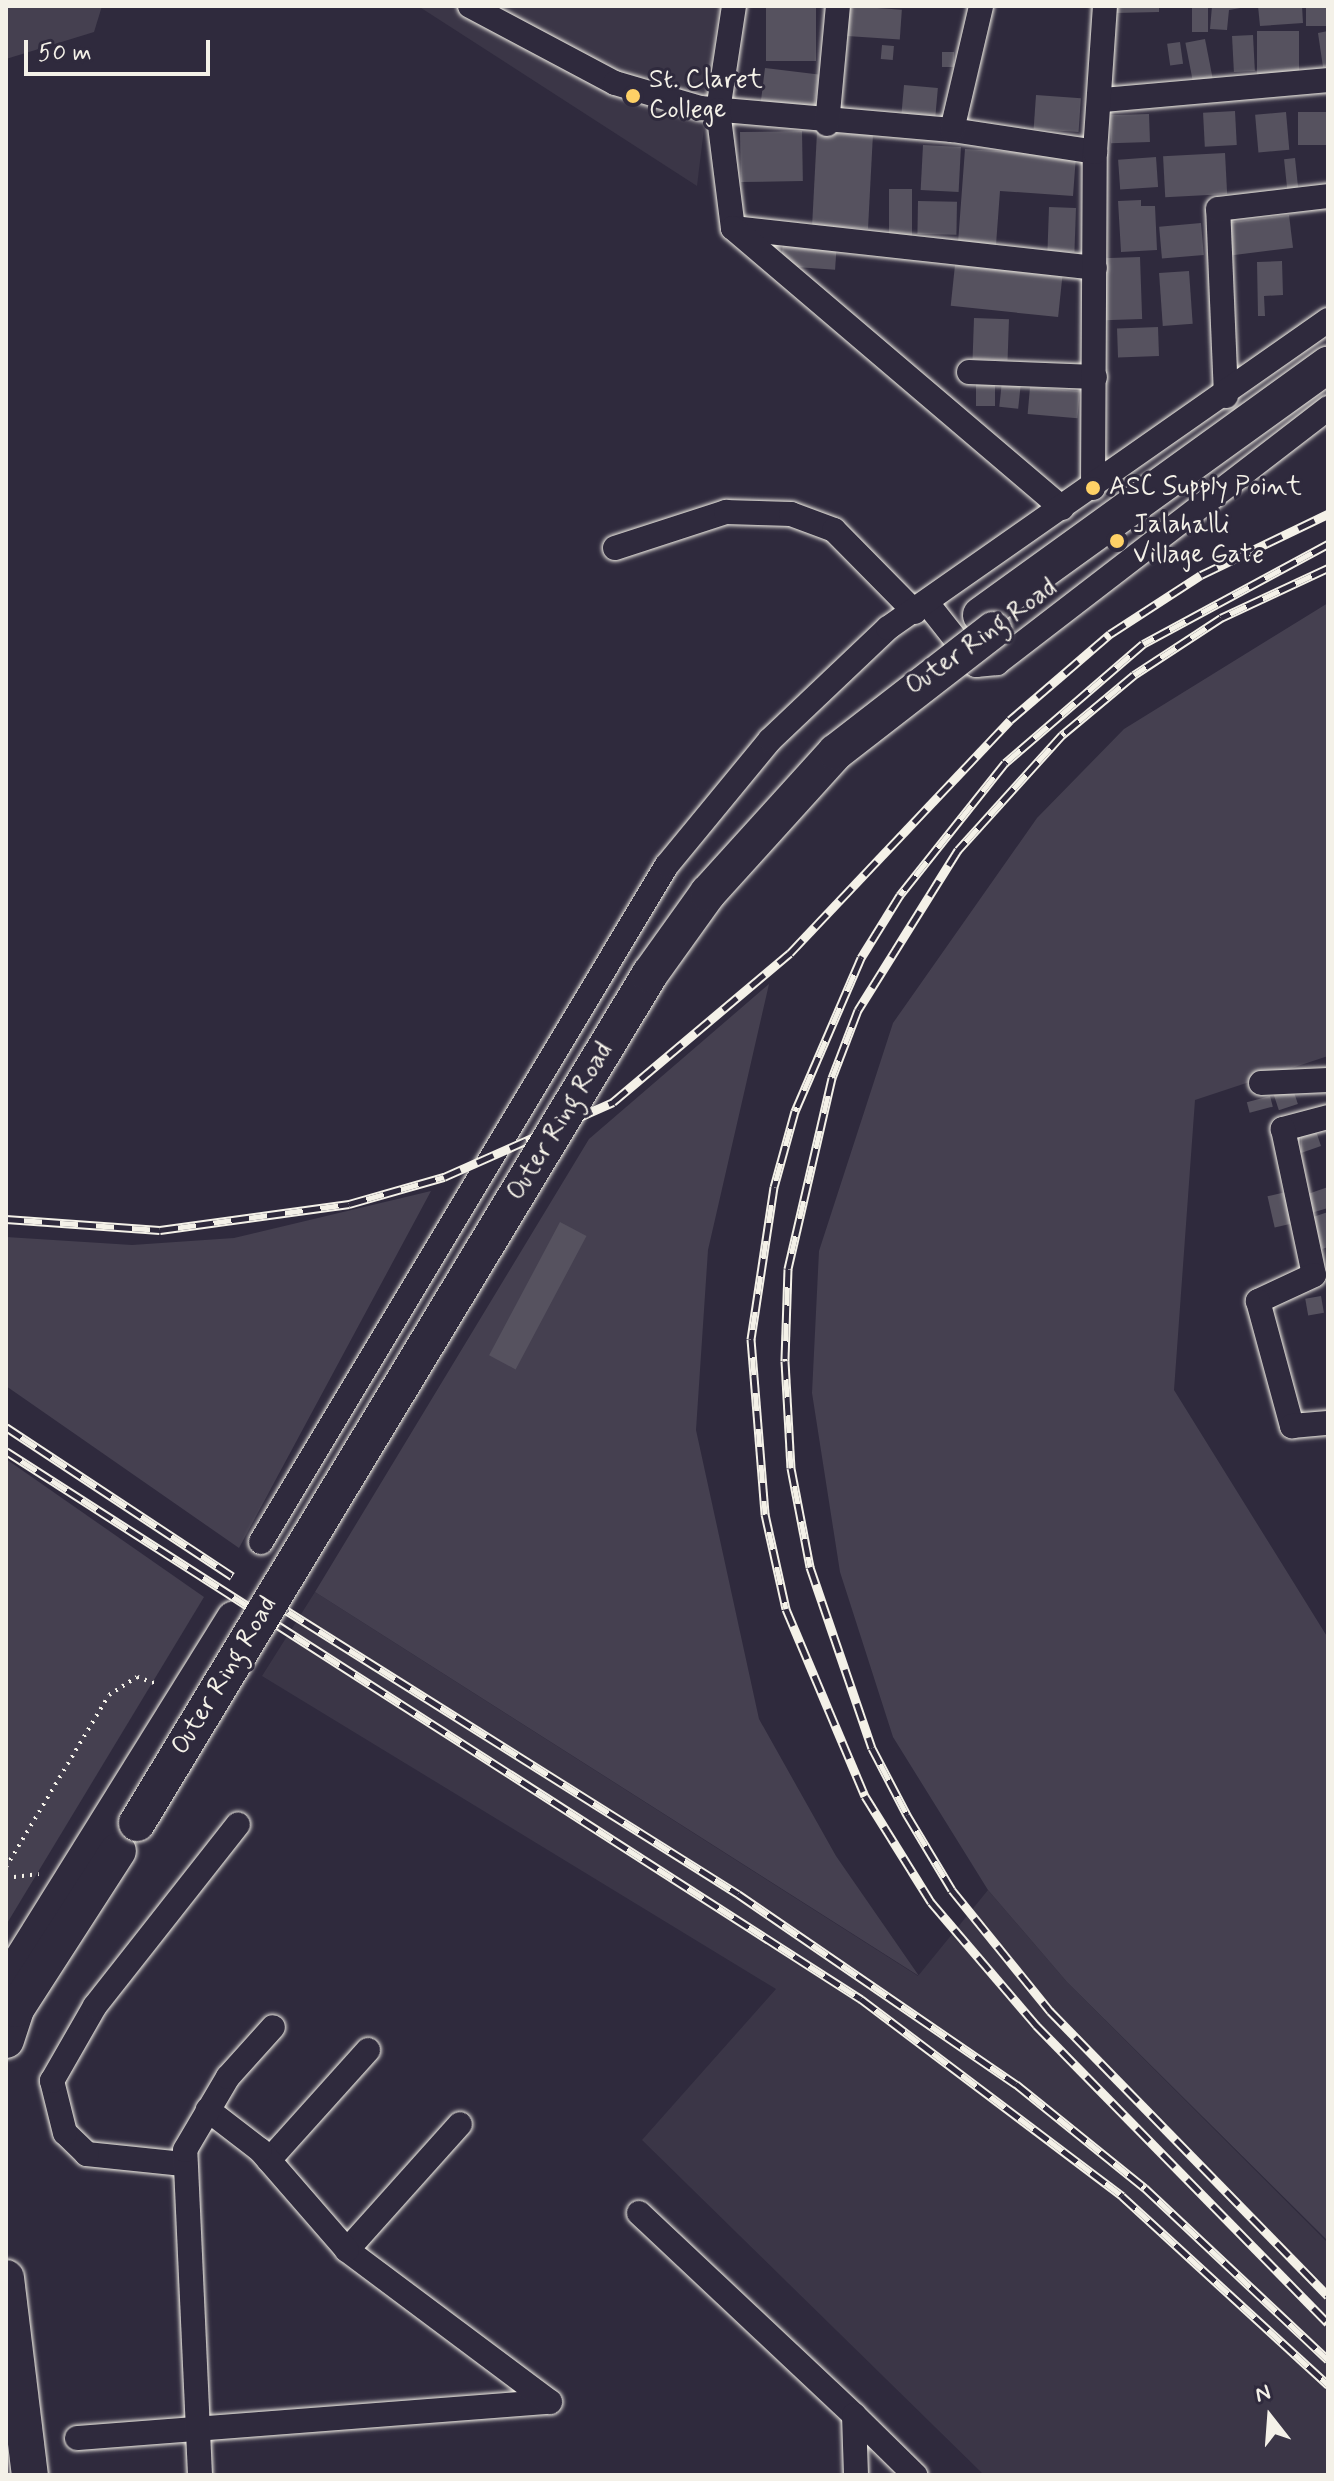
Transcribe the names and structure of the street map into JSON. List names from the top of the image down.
{
  "streets": {
    "highway": ["Outer Ring Road"]
  },
  "places": ["St. Claret College", "ASC Supply Point", "Jalahalli Village Gate"],
  "scale_bar": "50 m",
  "north": "top"
}
